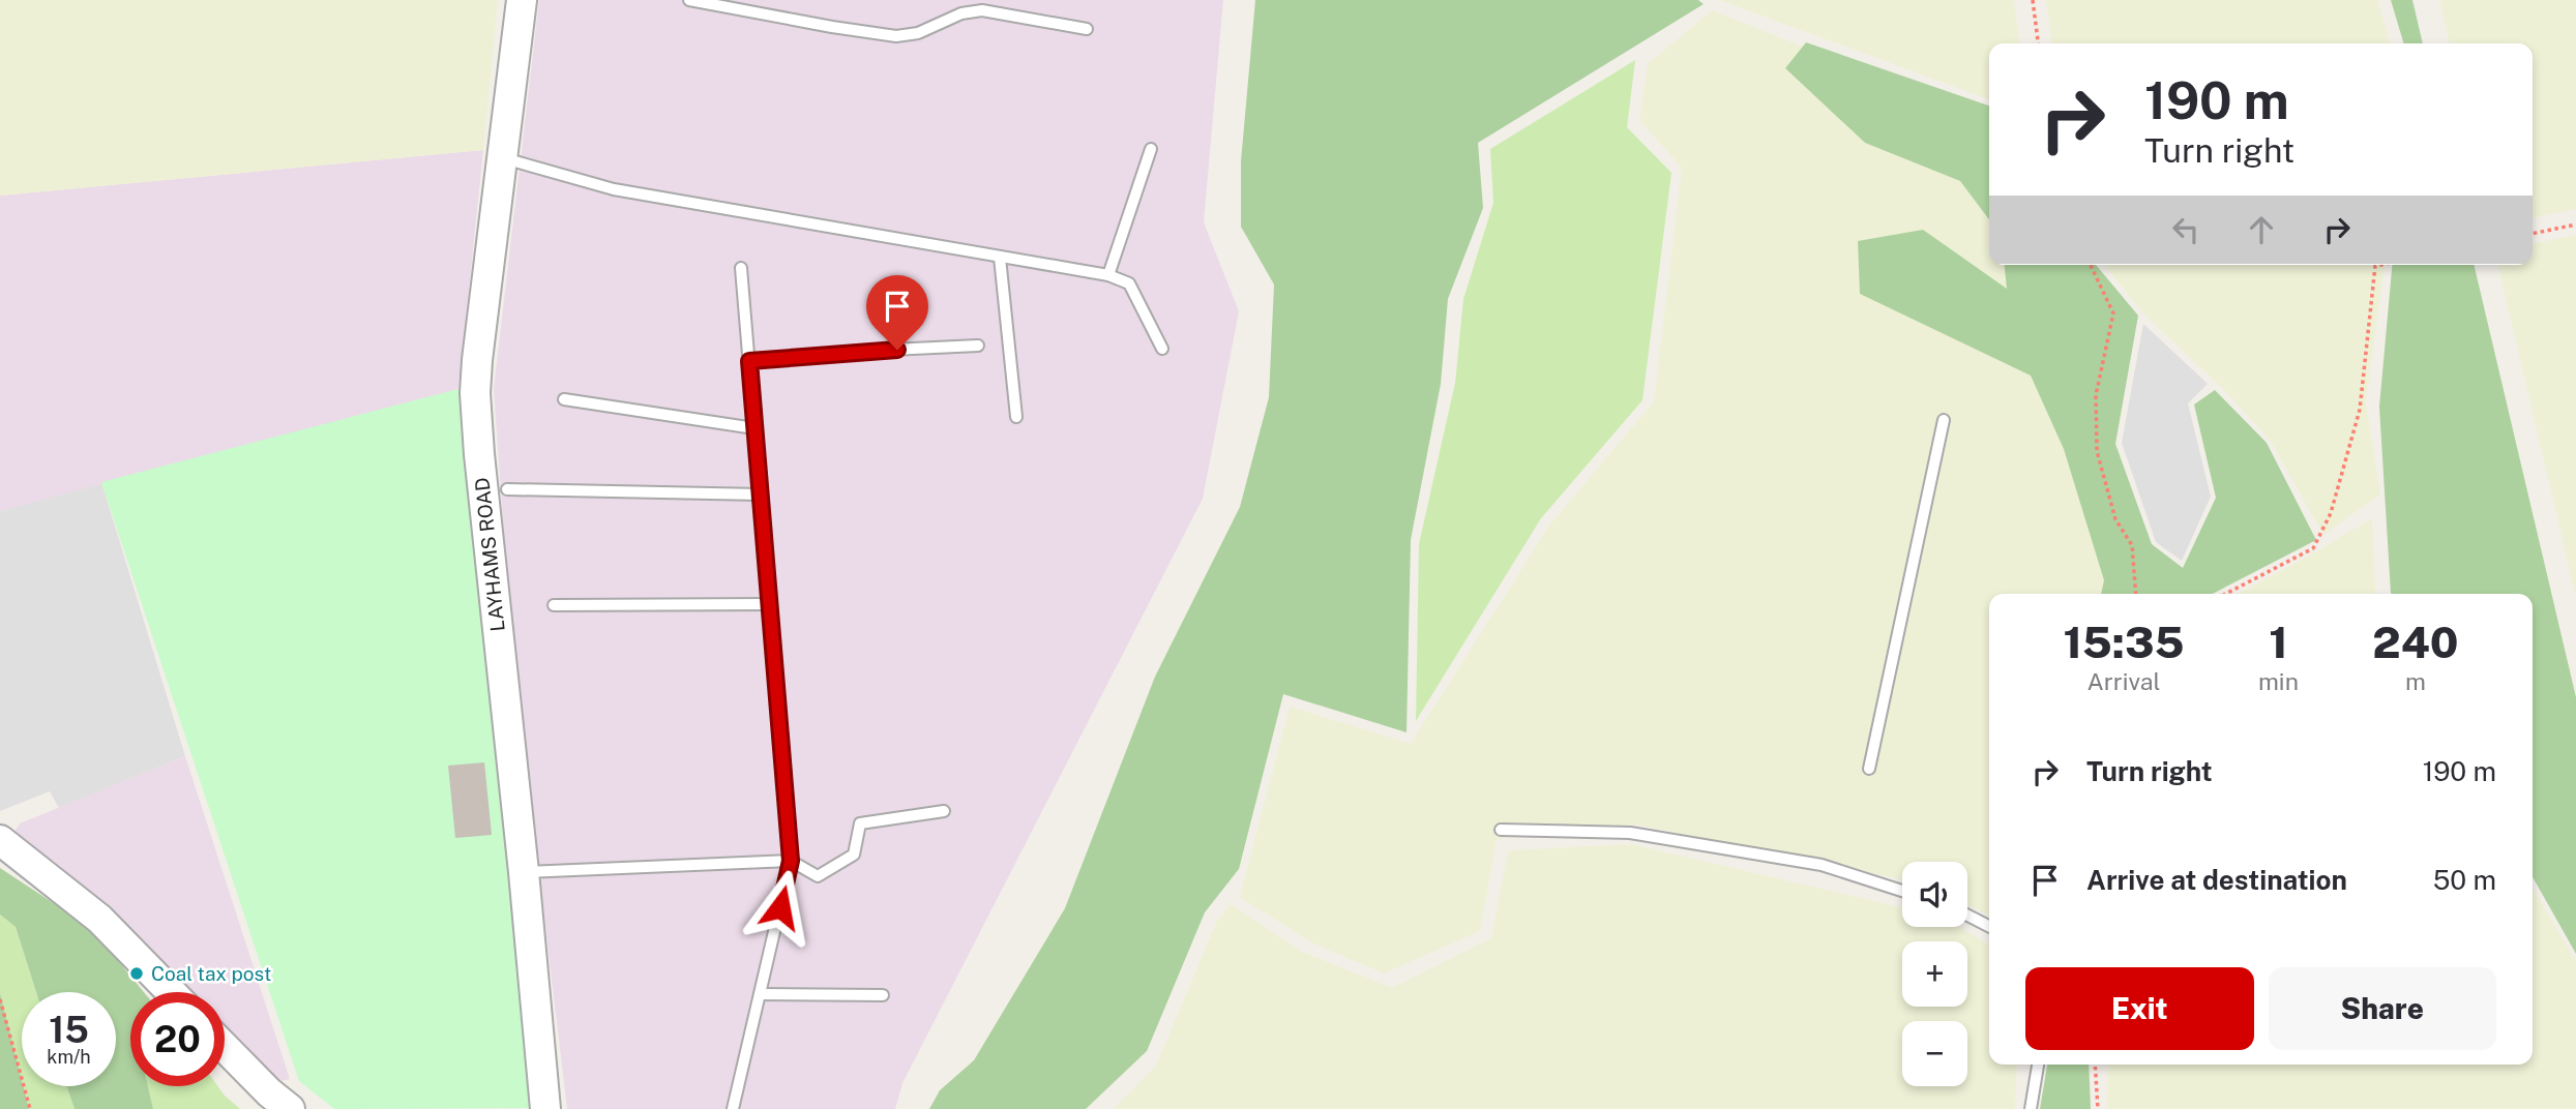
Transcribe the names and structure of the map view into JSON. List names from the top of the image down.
{
  "streets": {
    "street": ["LAYHAMS ROAD"]
  },
  "places": ["Coal tax post"],
  "page": {
    "turn": ["190 m", "Turn right"],
    "eta": [
      "15:35",
      "Arrival",
      "1",
      "min",
      "240",
      "m"
    ],
    "list": [
      {
        "name": "Turn right",
        "value": "190 m"
      },
      {
        "name": "Arrive at destination",
        "value": "50 m"
      }
    ],
    "map_buttons": ["+", "−"],
    "buttons": ["Exit", "Share"],
    "speed": "15 km/h",
    "limit": "20"
  }
}
